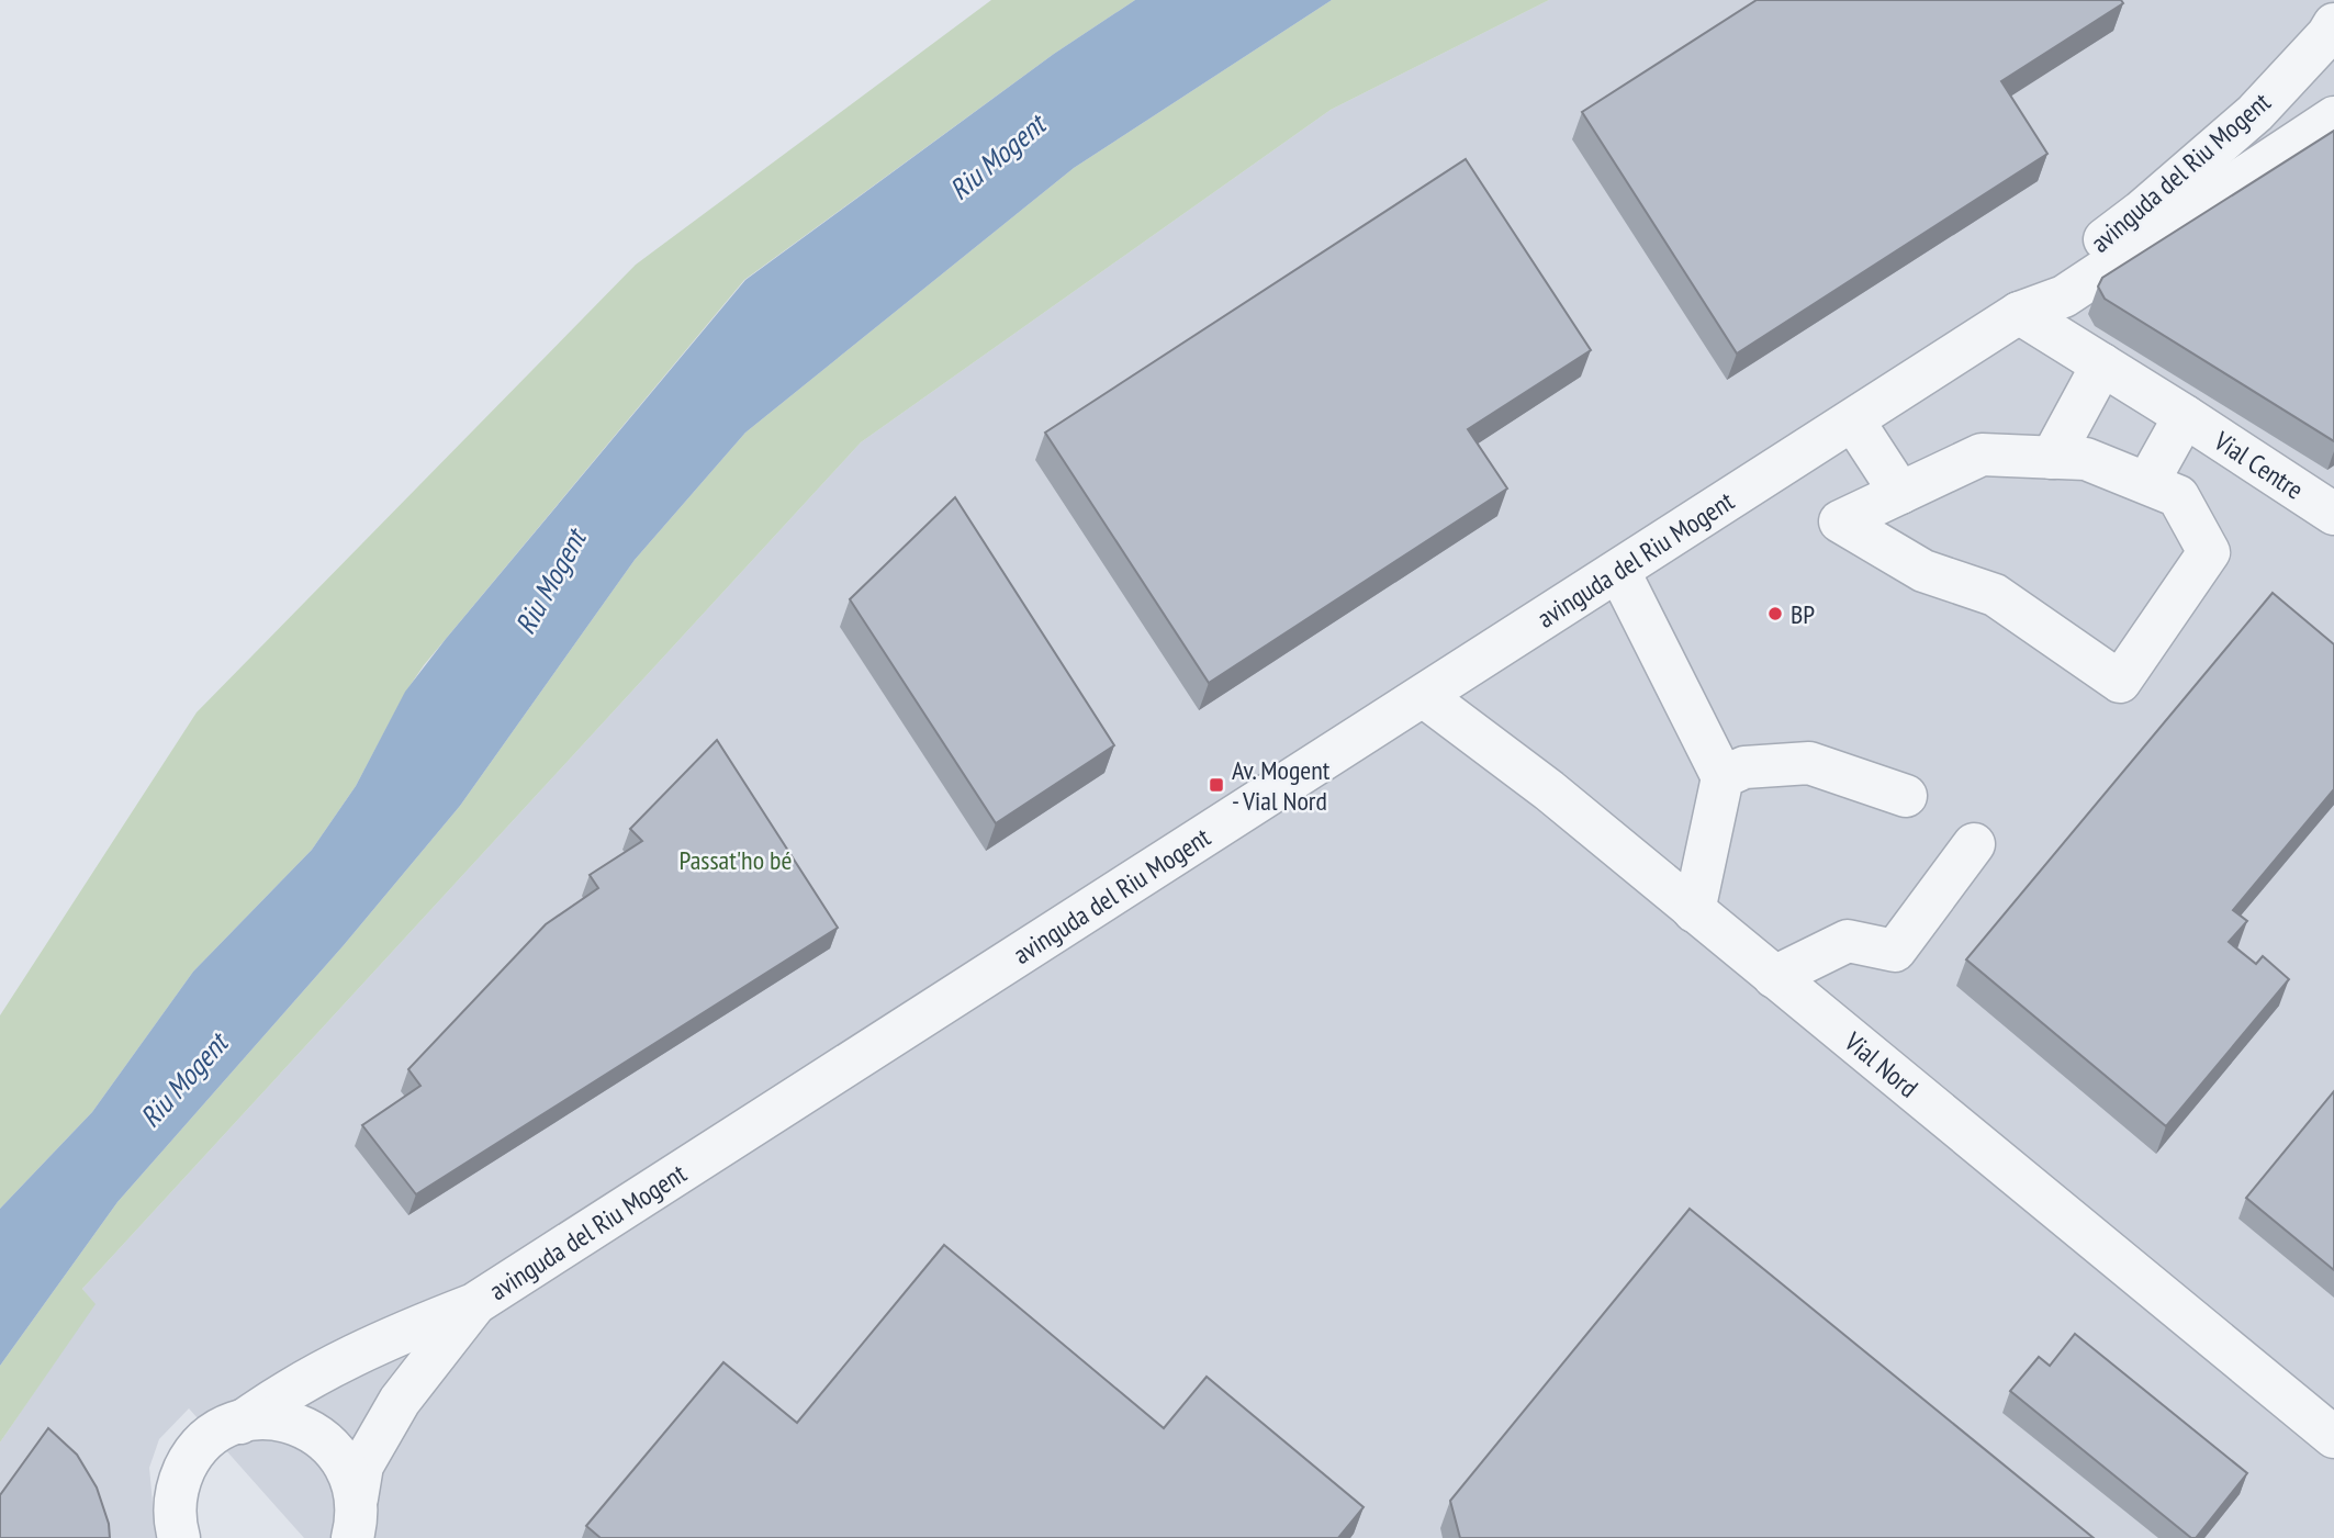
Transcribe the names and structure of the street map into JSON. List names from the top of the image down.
{
  "streets": {
    "street": ["avinguda del Riu Mogent", "Vial Centre", "Vial Nord"]
  },
  "crossings": [
    ["avinguda del Riu Mogent", "Vial Centre"],
    ["avinguda del Riu Mogent", "Vial Nord"]
  ],
  "water": ["Riu Mogent"],
  "parks": ["Passat'ho bé"],
  "places": {
    "other": ["BP"],
    "transit": ["Av. Mogent - Vial Nord"]
  }
}
